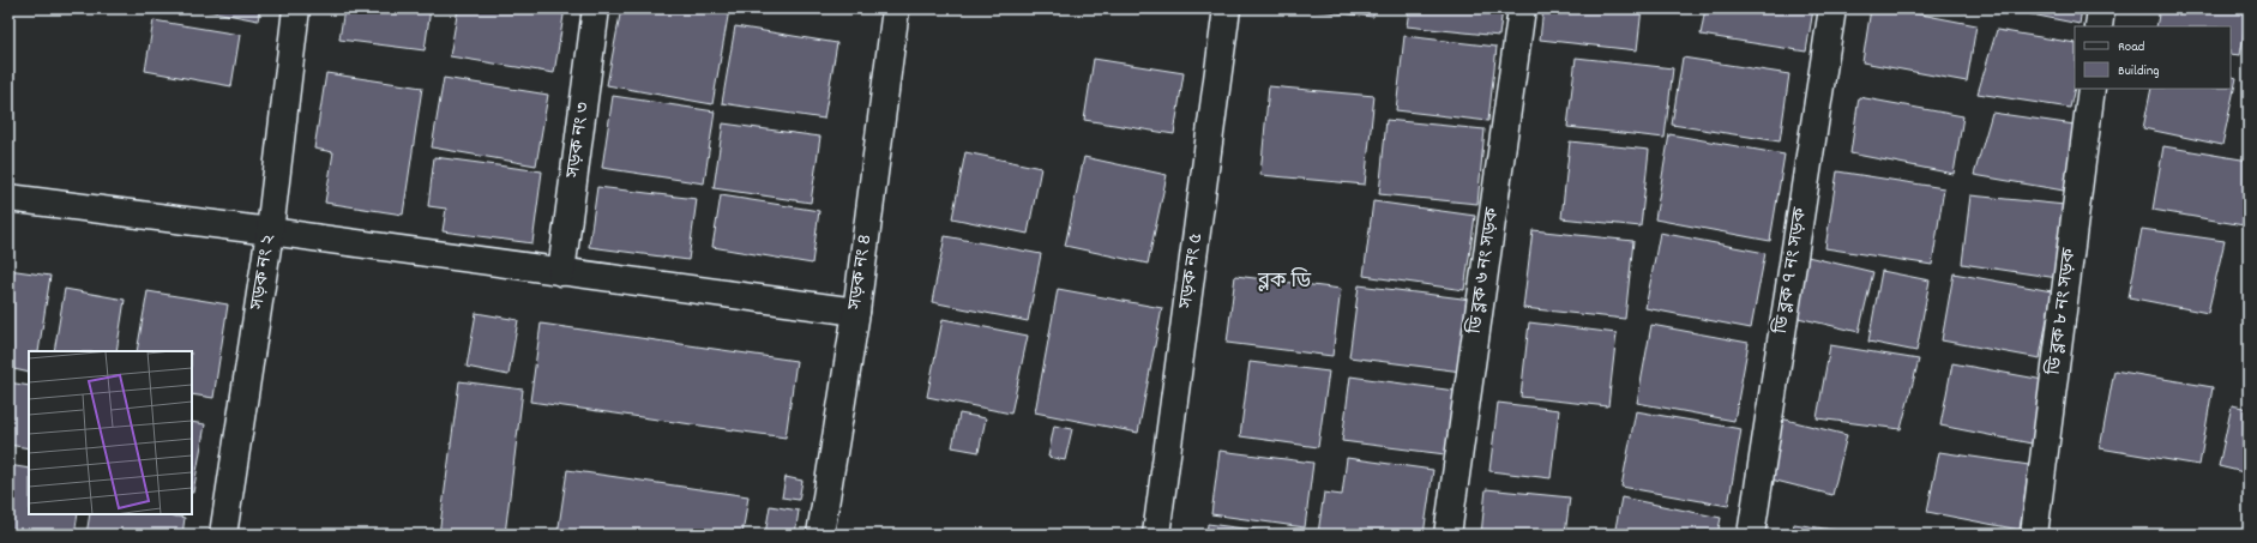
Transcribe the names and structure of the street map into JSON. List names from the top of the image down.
{
  "streets": {
    "street": [
      "সড়ক নং ৩",
      "সড়ক নং ৫",
      "ডি ব্লক ৬ নং সড়ক",
      "ডি ব্লক ৭ নং সড়ক",
      "সড়ক নং ২",
      "সড়ক নং ৪",
      "ডি ব্লক ৮ নং সড়ক"
    ]
  },
  "districts": ["ব্লক ডি"],
  "legend": ["Road", "Building"]
}
